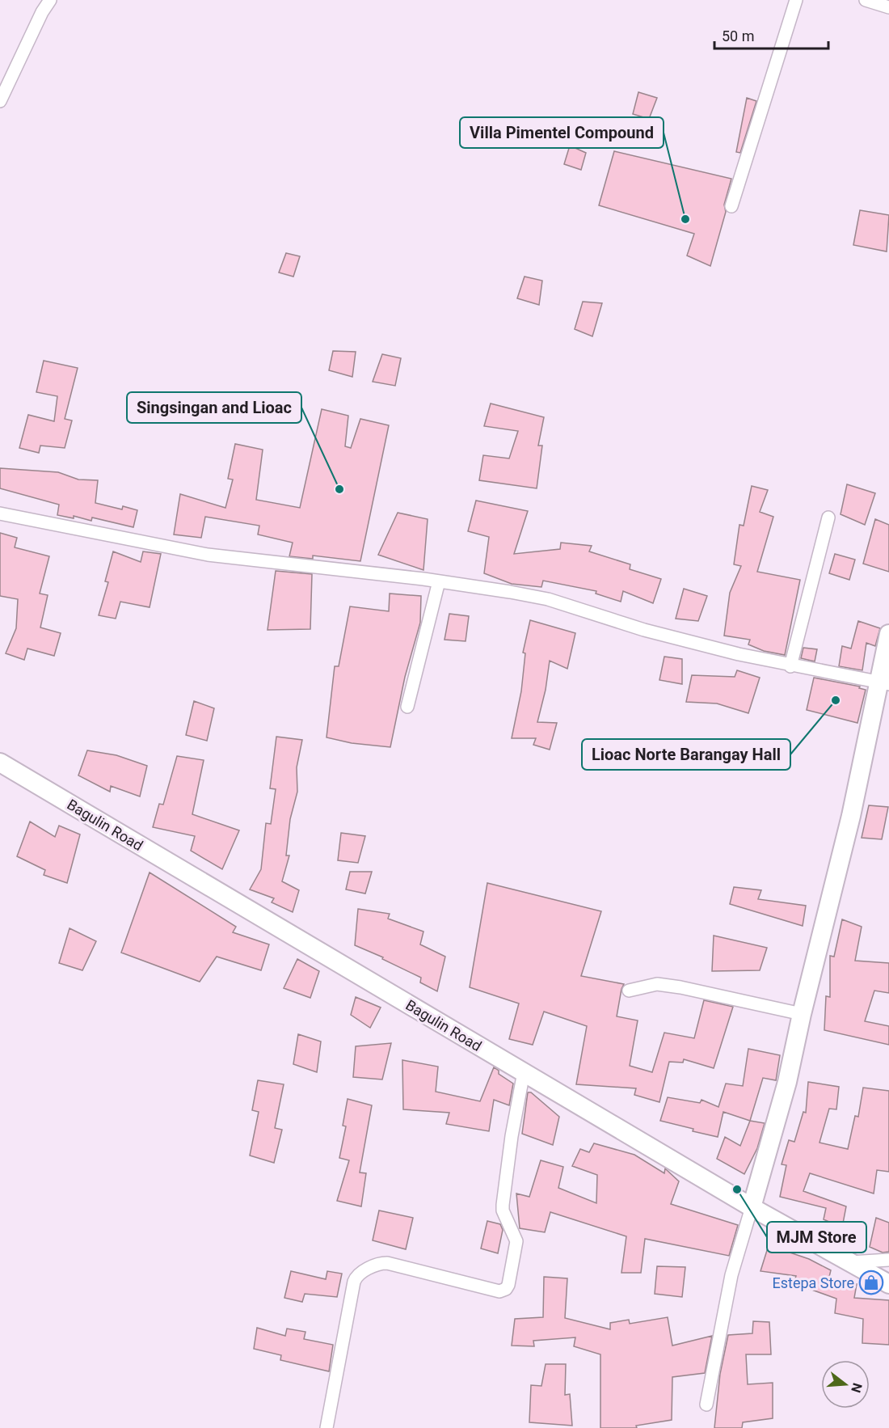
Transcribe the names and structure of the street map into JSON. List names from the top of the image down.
{
  "streets": {
    "main road": ["Bagulin Road"]
  },
  "places": {
    "other": [
      "Villa Pimentel Compound",
      "Singsingan and Lioac",
      "Lioac Norte Barangay Hall",
      "MJM Store"
    ],
    "shop": ["Estepa Store"]
  },
  "scale_bar": "50 m",
  "north": "right"
}
